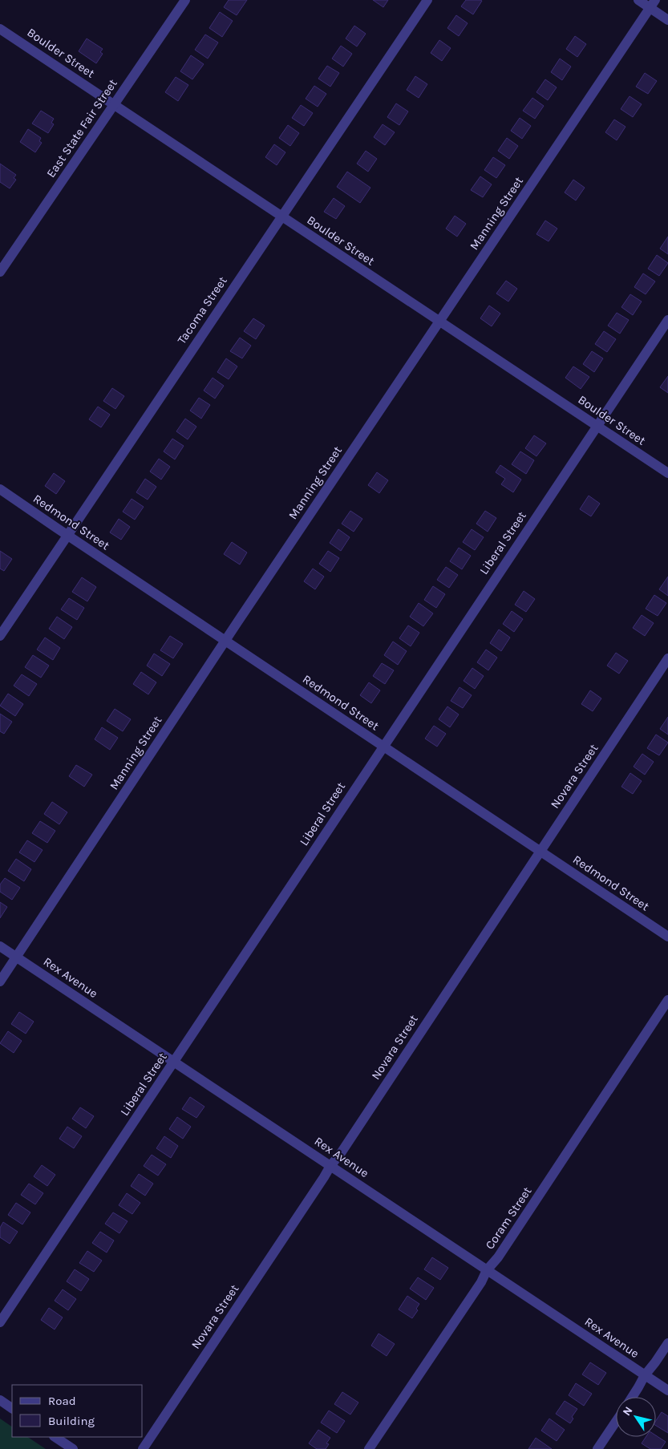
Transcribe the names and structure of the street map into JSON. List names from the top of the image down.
{
  "streets": {
    "street": [
      "Boulder Street",
      "East State Fair Street",
      "Manning Street",
      "Tacoma Street",
      "Redmond Street",
      "Liberal Street",
      "Novara Street",
      "Rex Avenue",
      "Coram Street"
    ]
  },
  "crossings": [
    ["Boulder Street", "East State Fair Street"],
    ["Boulder Street", "Manning Street"],
    ["Boulder Street", "Tacoma Street"],
    ["Boulder Street", "Liberal Street"],
    ["Manning Street", "Redmond Street"],
    ["Manning Street", "Rex Avenue"],
    ["Tacoma Street", "Redmond Street"],
    ["Redmond Street", "Liberal Street"],
    ["Redmond Street", "Novara Street"],
    ["Liberal Street", "Rex Avenue"],
    ["Novara Street", "Rex Avenue"],
    ["Rex Avenue", "Coram Street"]
  ],
  "legend": ["Road", "Building"],
  "north": "top left"
}
